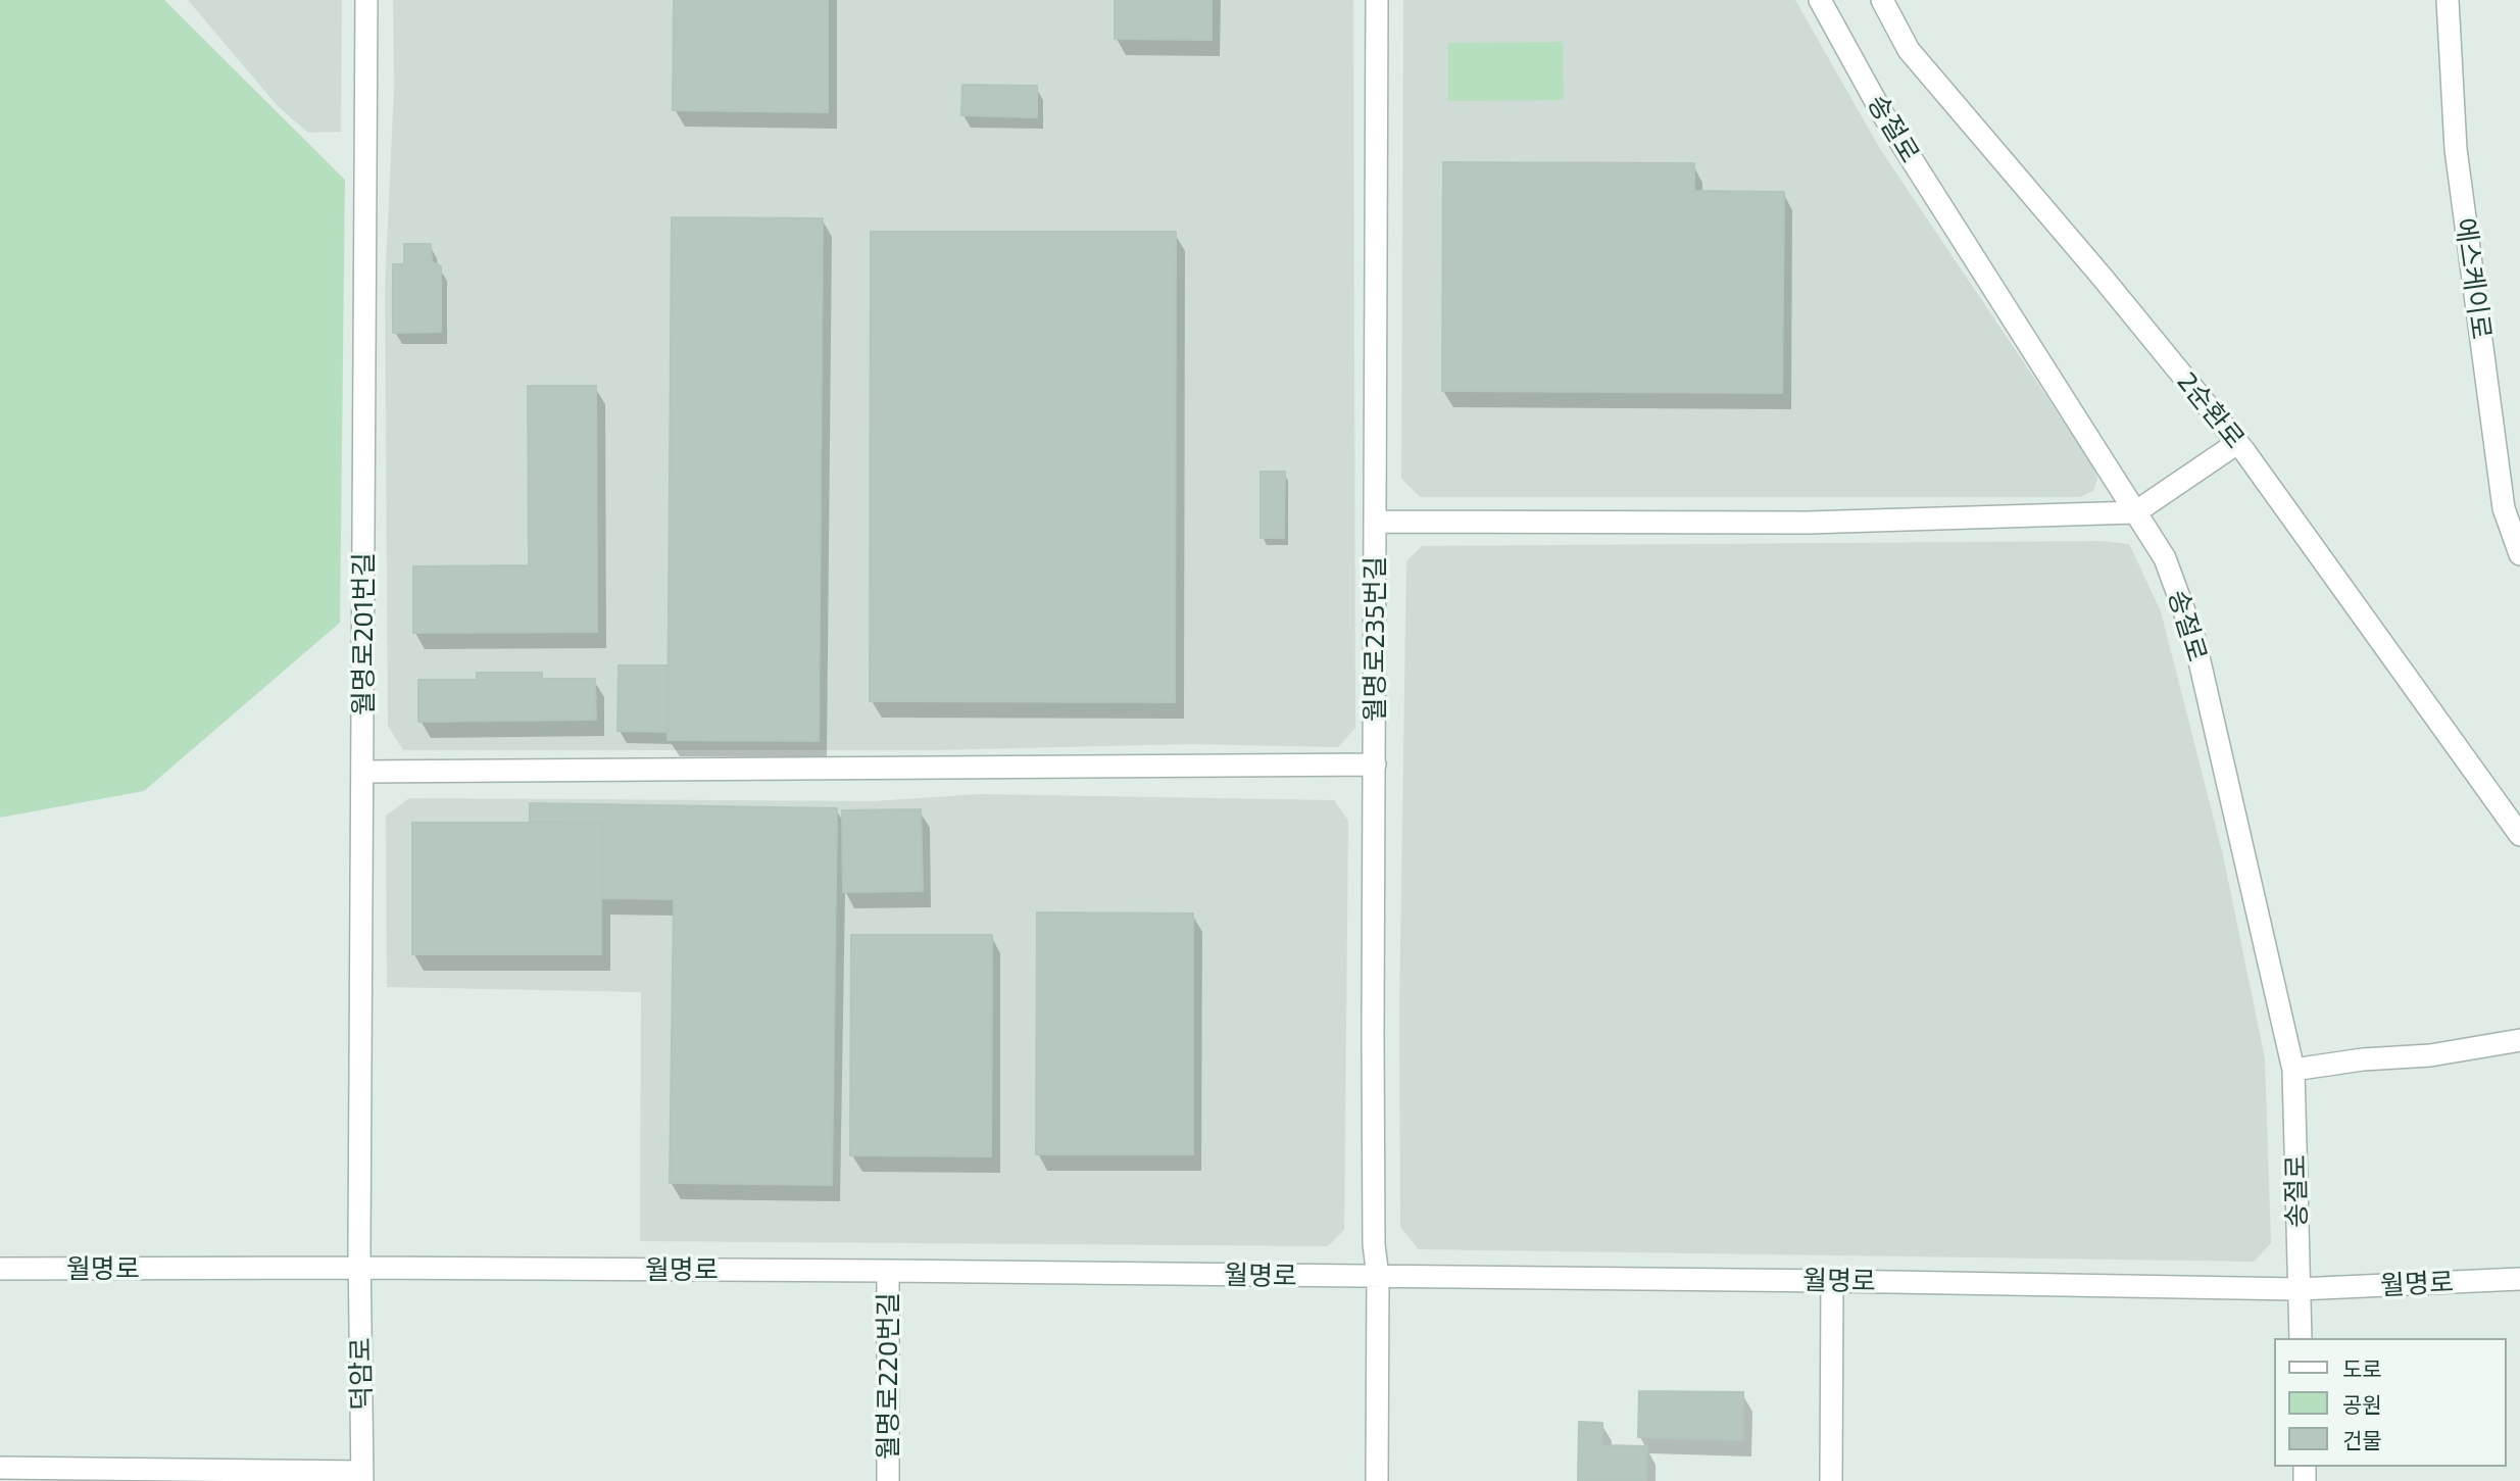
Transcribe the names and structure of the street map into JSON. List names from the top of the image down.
{
  "streets": {
    "street": [
      "송절로",
      "에스케이로",
      "2순환로",
      "월명로201번길",
      "월명로235번길",
      "월명로",
      "덕암로",
      "월명로220번길"
    ]
  },
  "crossings": [
    ["송절로", "월명로"],
    ["월명로201번길", "월명로"],
    ["월명로201번길", "덕암로"],
    ["월명로235번길", "월명로"],
    ["월명로", "덕암로"],
    ["월명로", "월명로220번길"]
  ],
  "legend": ["도로", "공원", "건물"]
}
